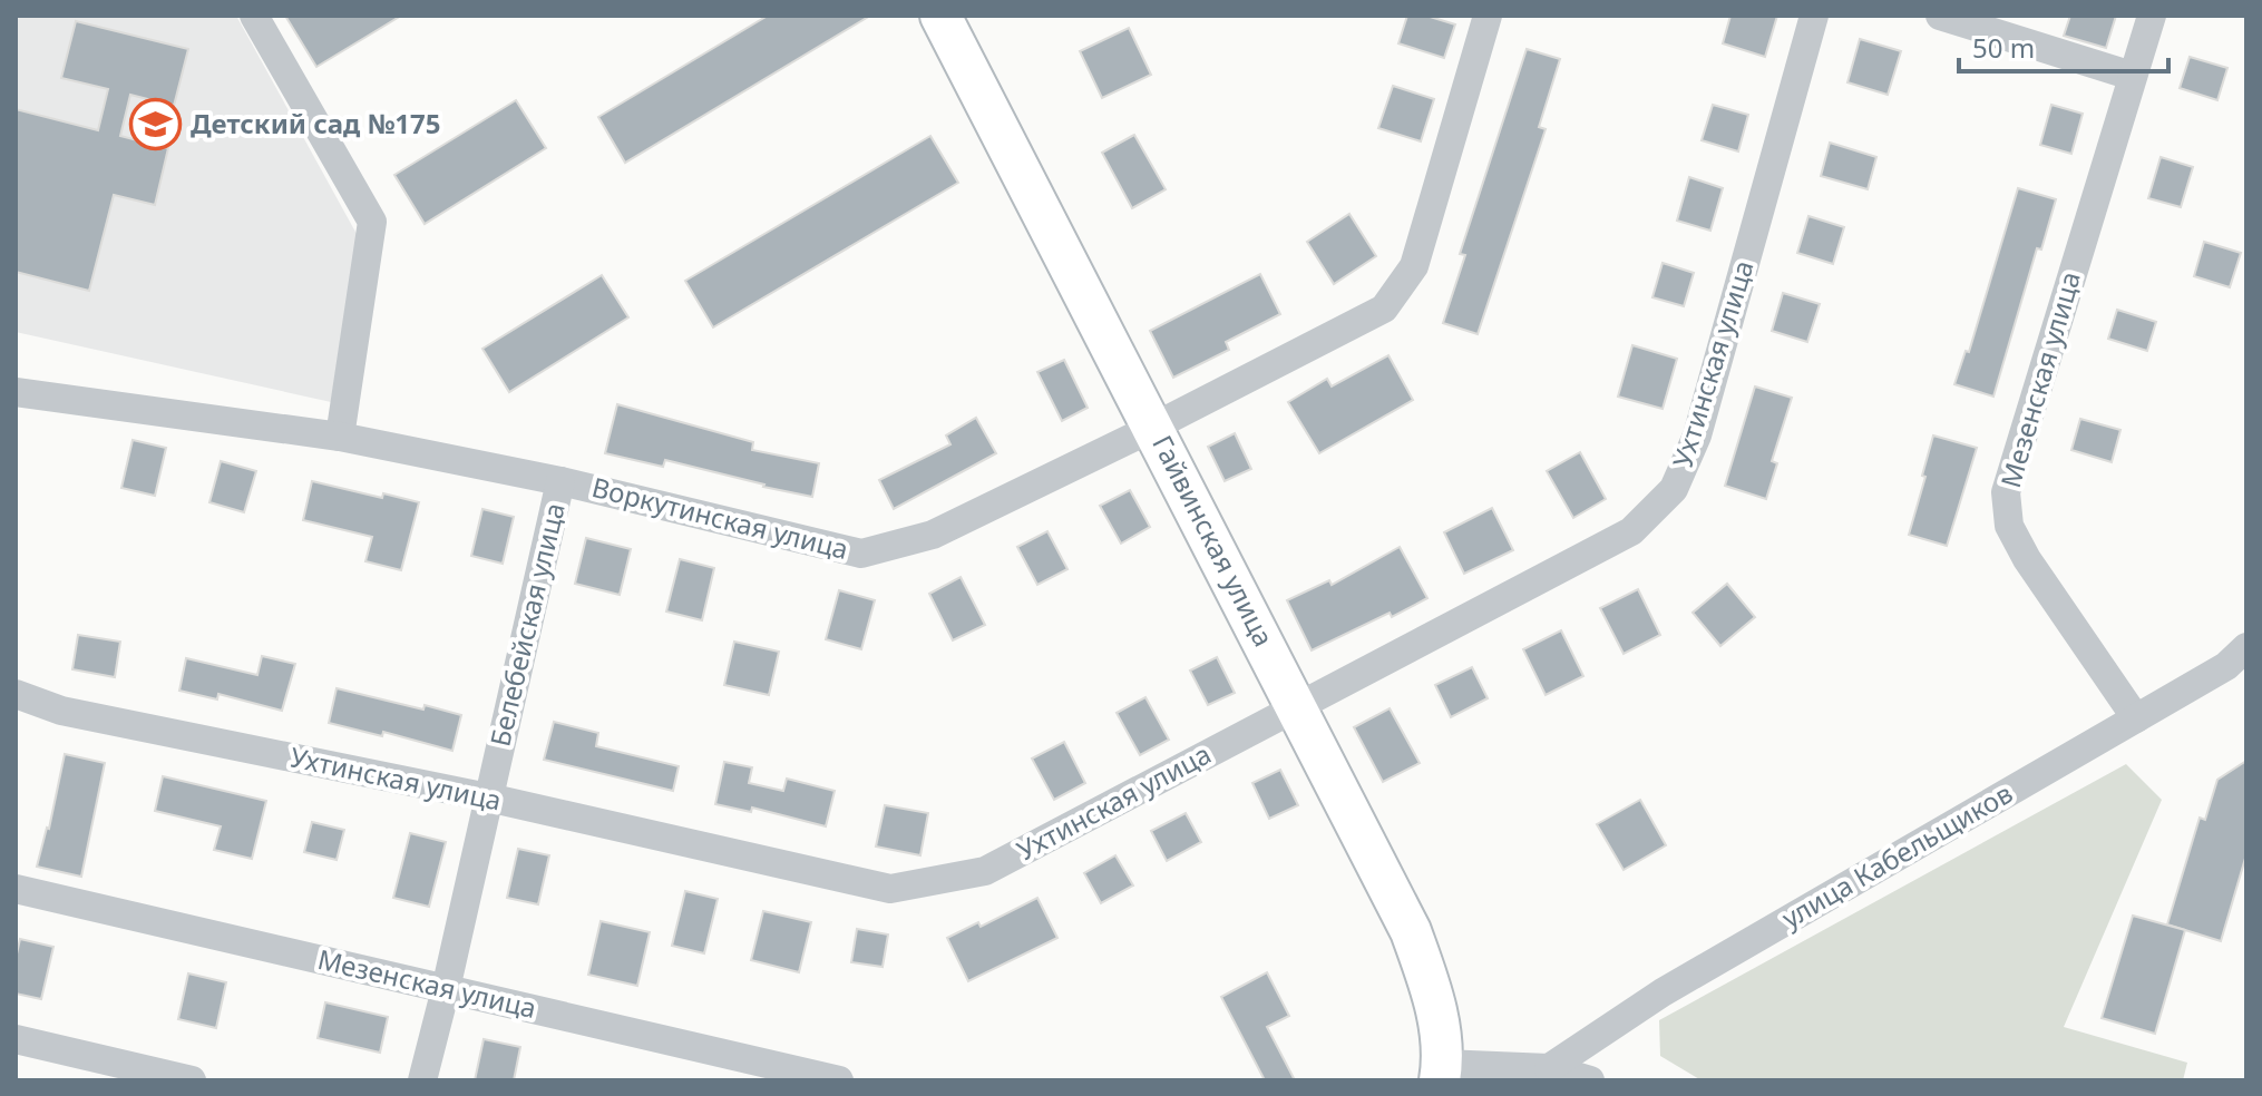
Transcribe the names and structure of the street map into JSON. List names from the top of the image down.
{
  "streets": {
    "main road": ["Гайвинская улица"],
    "street": [
      "Ухтинская улица",
      "Мезенская улица",
      "Воркутинская улица",
      "Белебейская улица",
      "улица Кабельщиков"
    ]
  },
  "crossings": [
    ["Ухтинская улица", "Гайвинская улица"],
    ["Ухтинская улица", "Белебейская улица"],
    ["Мезенская улица", "Белебейская улица"],
    ["Мезенская улица", "улица Кабельщиков"],
    ["Воркутинская улица", "Гайвинская улица"],
    ["Воркутинская улица", "Белебейская улица"]
  ],
  "places": {
    "school or university": ["Детский сад №175"]
  },
  "scale_bar": "50 m"
}
